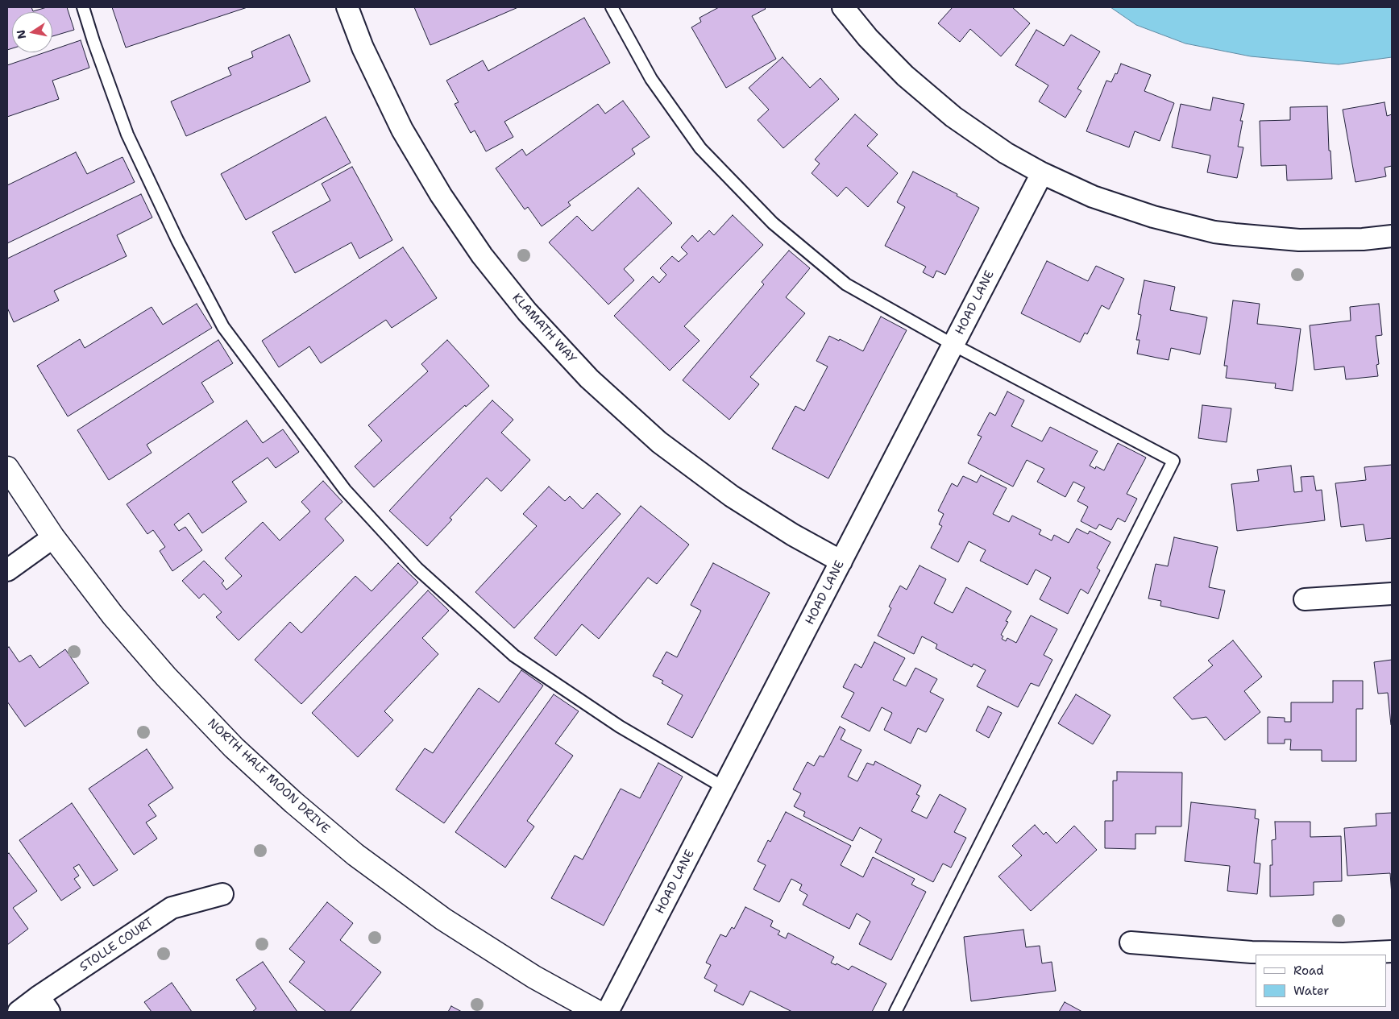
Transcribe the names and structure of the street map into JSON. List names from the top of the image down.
{
  "streets": {
    "street": [
      "HOAD LANE",
      "KLAMATH WAY",
      "NORTH HALF MOON DRIVE",
      "STOLLE COURT"
    ]
  },
  "crossings": [
    ["HOAD LANE", "KLAMATH WAY"]
  ],
  "legend": ["Road", "Water"],
  "north": "left"
}
